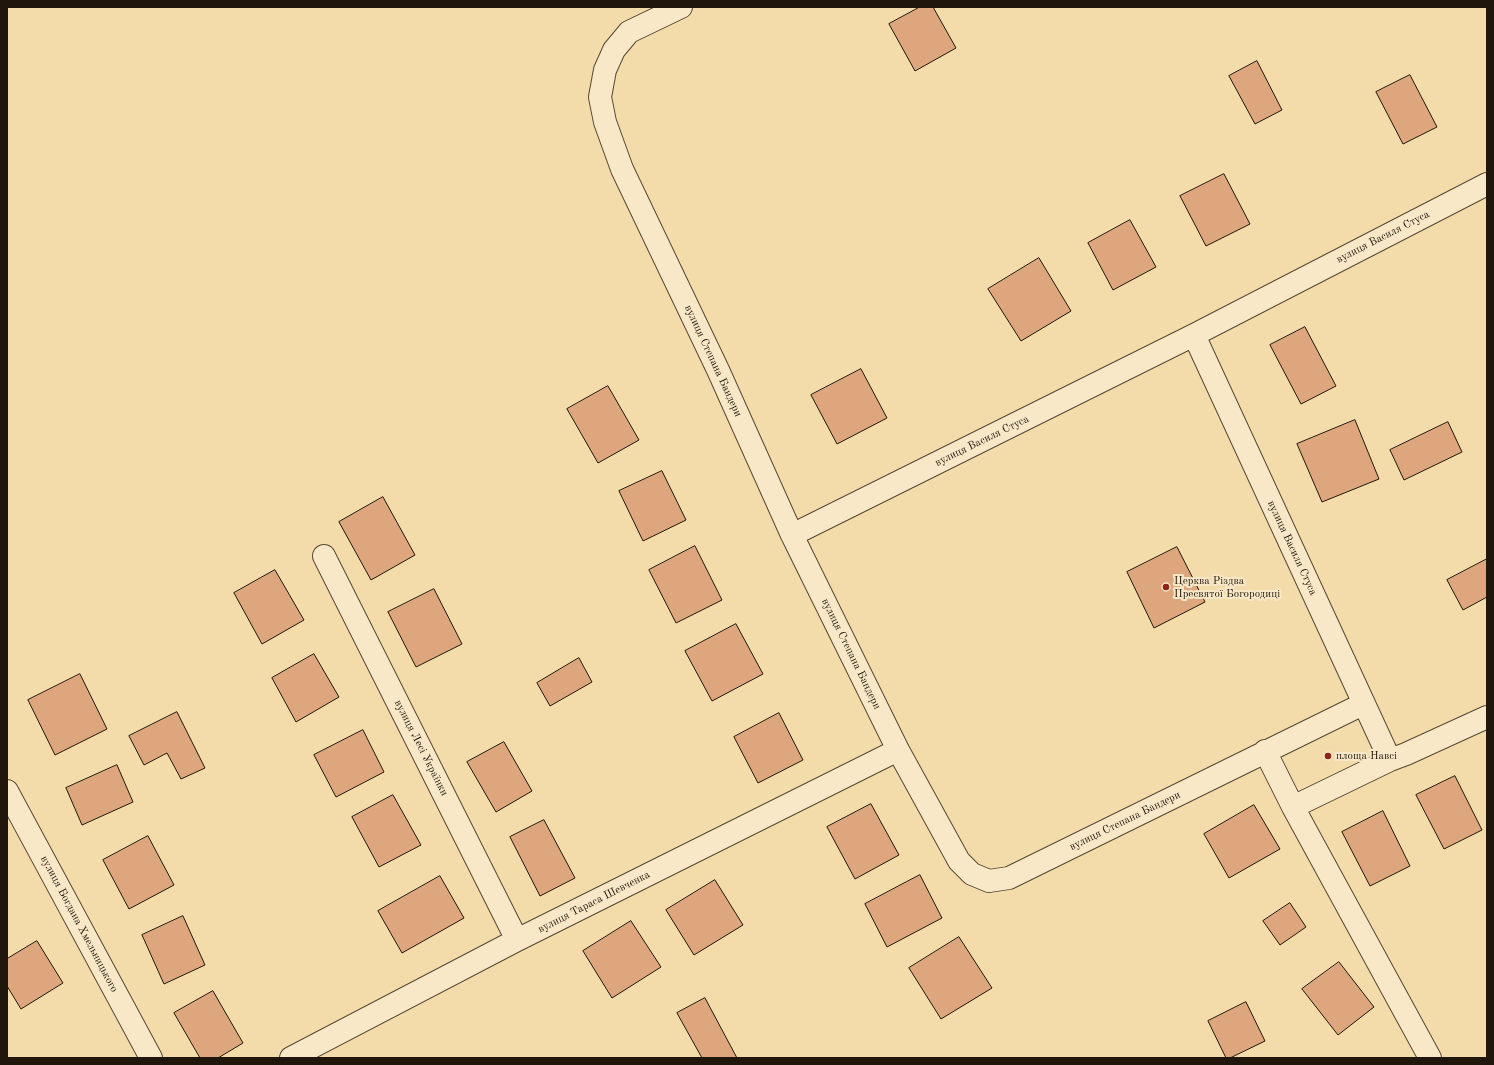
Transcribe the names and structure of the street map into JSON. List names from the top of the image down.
{
  "streets": {
    "street": [
      "вулиця Василя Стуса",
      "вулиця Степана Бандери",
      "вулиця Лесі Українки",
      "вулиця Тараса Шевченка",
      "вулиця Богдана Хмельницького"
    ]
  },
  "crossings": [
    ["вулиця Василя Стуса", "вулиця Степана Бандери"],
    ["вулиця Степана Бандери", "вулиця Тараса Шевченка"],
    ["вулиця Лесі Українки", "вулиця Тараса Шевченка"]
  ],
  "places": ["Церква Різдва Пресвятої Богородиці", "площа Навсі"]
}
